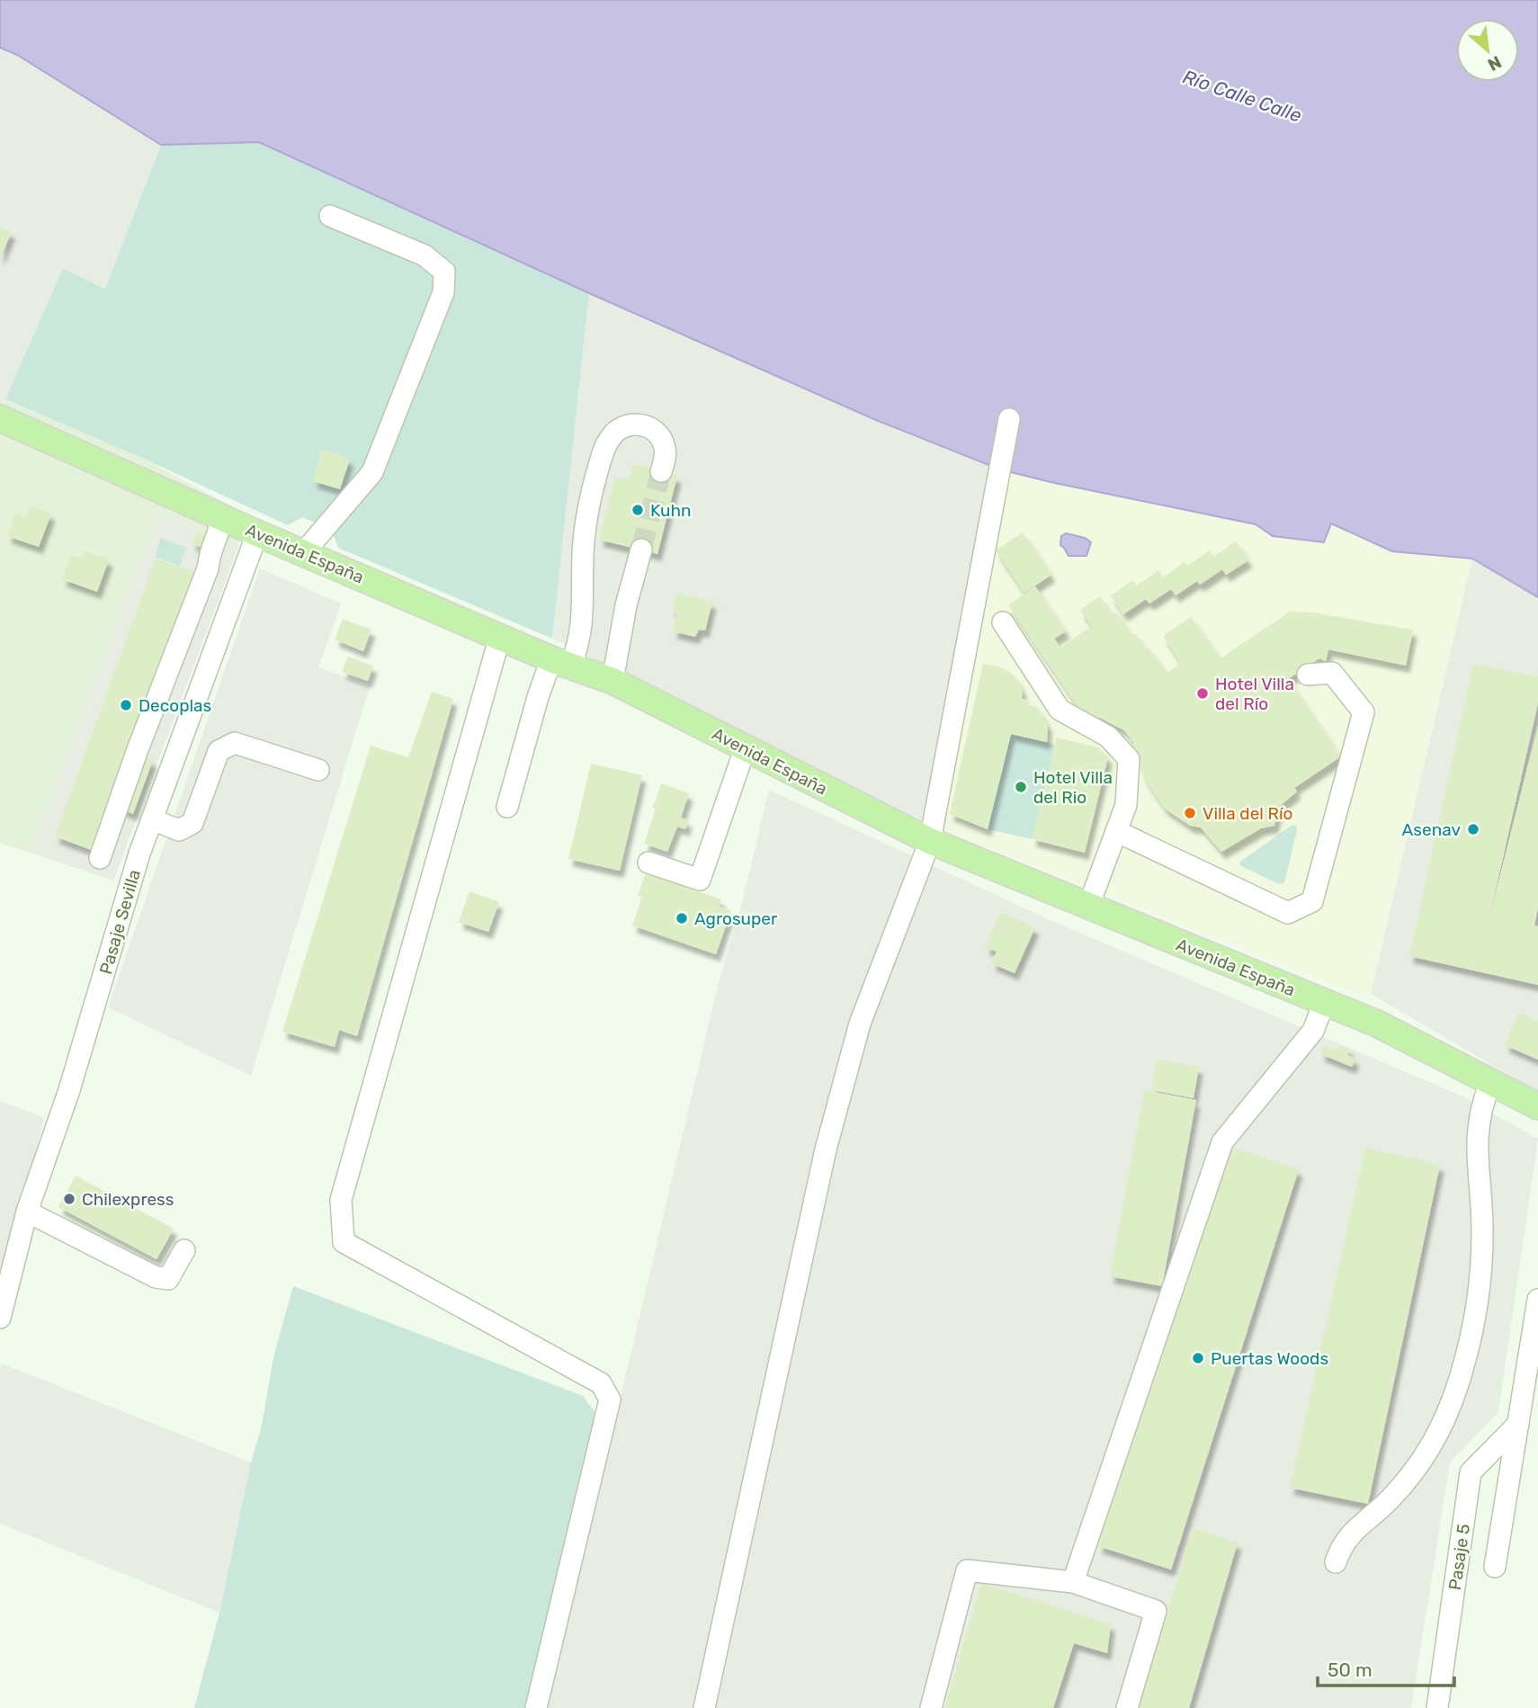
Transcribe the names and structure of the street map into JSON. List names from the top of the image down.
{
  "streets": {
    "main road": ["Avenida España"],
    "street": ["Pasaje Sevilla", "Pasaje 5"]
  },
  "crossings": [
    ["Avenida España", "Pasaje Sevilla"]
  ],
  "water": ["Río Calle Calle"],
  "places": [
    "Kuhn",
    "Hotel Villa del Río",
    "Decoplas",
    "Hotel Villa del Rio",
    "Villa del Río",
    "Asenav",
    "Agrosuper",
    "Chilexpress",
    "Puertas Woods"
  ],
  "scale_bar": "50 m",
  "north": "bottom right"
}
